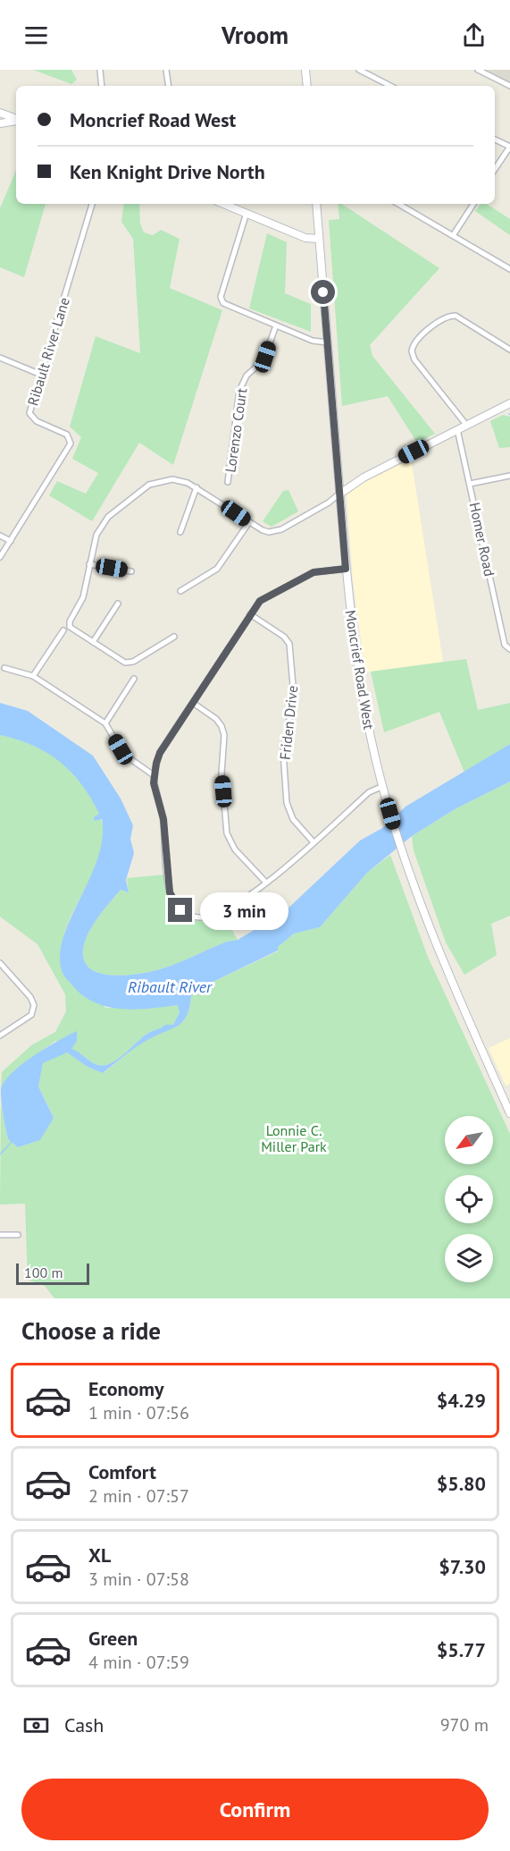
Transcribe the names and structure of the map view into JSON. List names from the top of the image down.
{
  "streets": {
    "main road": ["Moncrief Road West"],
    "street": [
      "Ribault River Lane",
      "Lorenzo Court",
      "Homer Road",
      "Friden Drive"
    ]
  },
  "water": ["Ribault River"],
  "parks": ["Lonnie C. Miller Park"],
  "scale_bar": "100 m",
  "north": "bottom left",
  "page": {
    "header": "Vroom",
    "banner": ["Moncrief Road West", "Ken Knight Drive North"],
    "bubble": "3 min",
    "scale": "100 m",
    "heading": "Choose a ride",
    "list": [
      {
        "name": "Economy",
        "note": "1 min · 07:56",
        "value": "$4.29"
      },
      {
        "name": "Comfort",
        "note": "2 min · 07:57",
        "value": "$5.80"
      },
      {
        "name": "XL",
        "note": "3 min · 07:58",
        "value": "$7.30"
      },
      {
        "name": "Green",
        "note": "4 min · 07:59",
        "value": "$5.77"
      }
    ],
    "pay": ["Cash", "970 m"],
    "buttons": "Confirm"
  }
}
